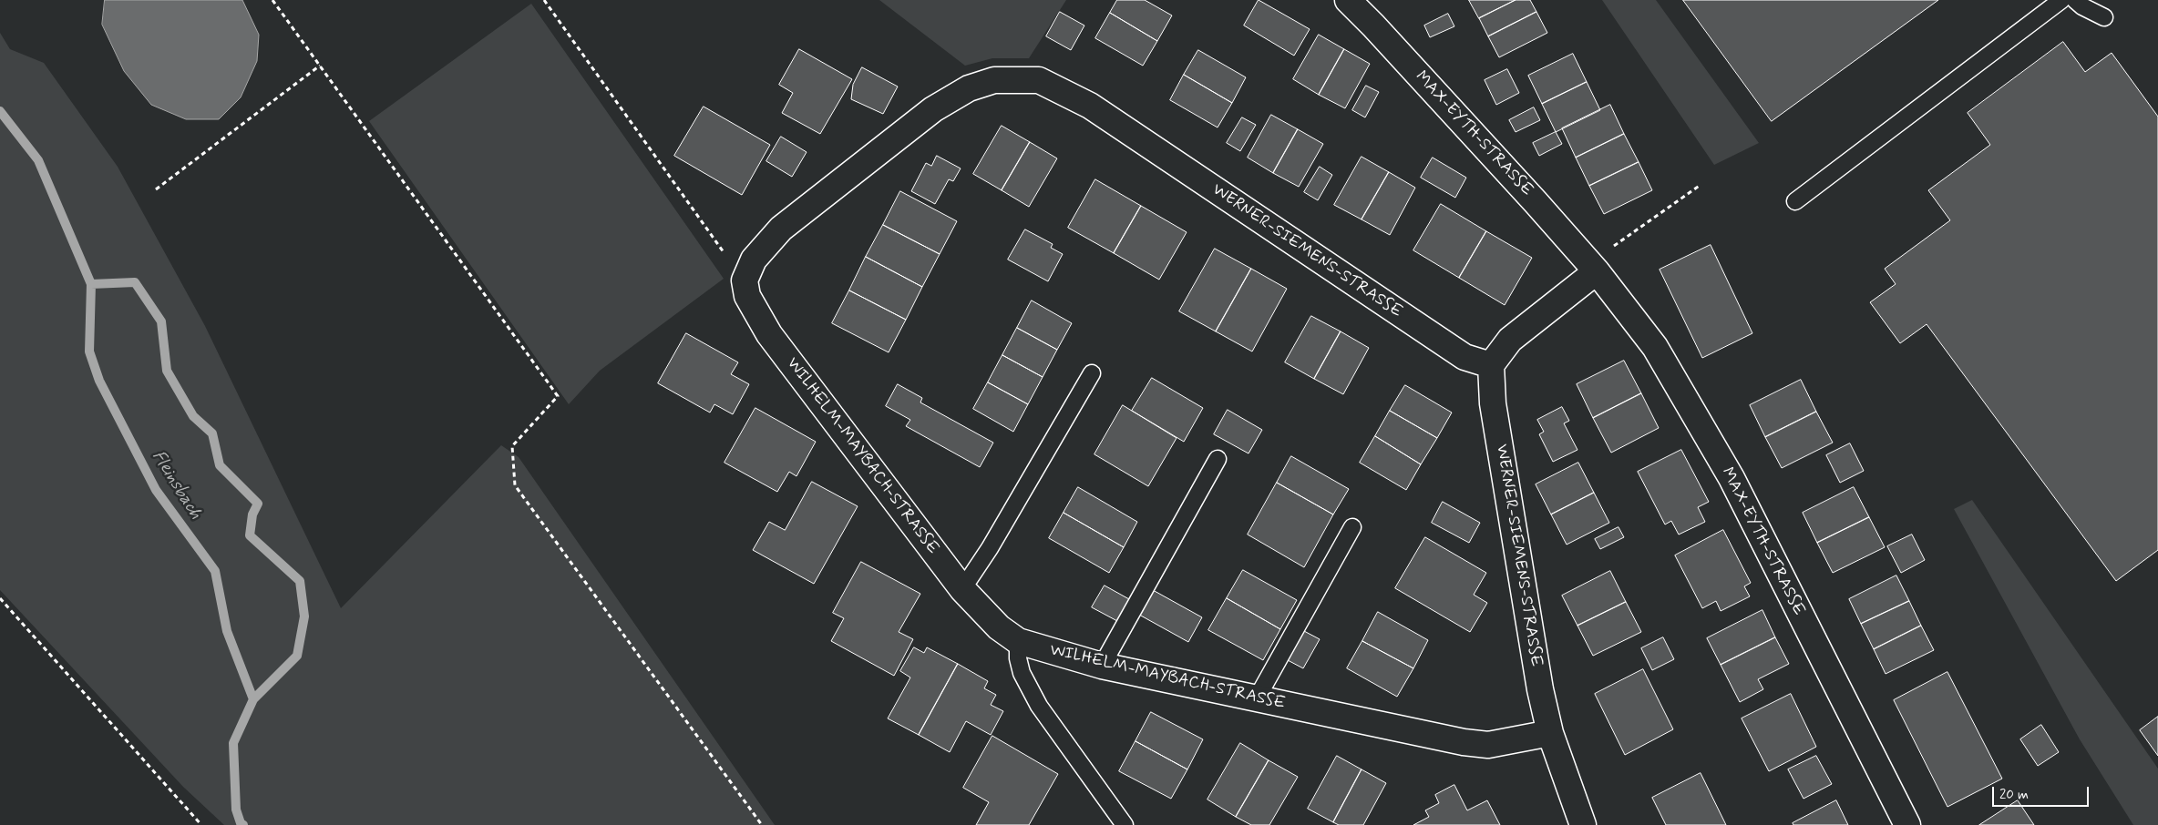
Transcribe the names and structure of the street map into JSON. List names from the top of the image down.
{
  "streets": {
    "street": ["MAX-EYTH-STRASSE", "WERNER-SIEMENS-STRASSE", "WILHELM-MAYBACH-STRASSE"]
  },
  "crossings": [
    ["WERNER-SIEMENS-STRASSE", "WILHELM-MAYBACH-STRASSE"]
  ],
  "water": ["Fleinsbach"],
  "scale_bar": "20 m"
}
